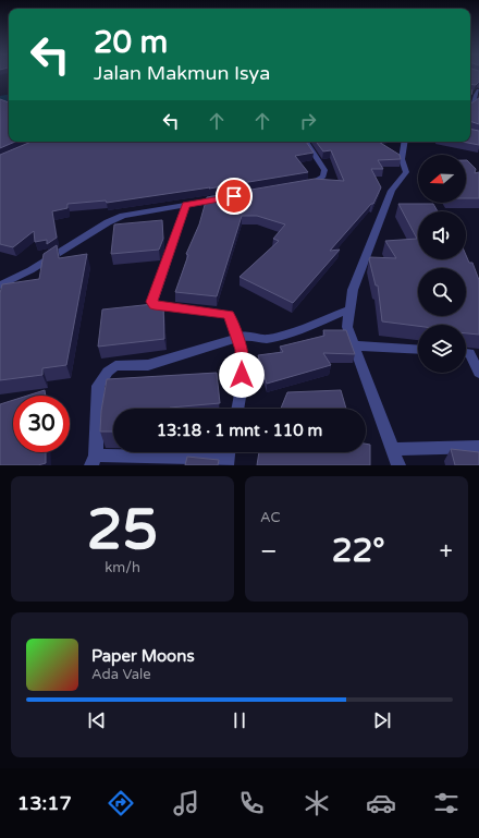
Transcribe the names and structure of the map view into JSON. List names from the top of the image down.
{
  "north": "left",
  "page": {
    "turn": ["20 m", "Jalan Makmun Isya"],
    "limit": "30",
    "trip": "13:18 · 1 mnt · 110 m",
    "tile": [
      ["25", "km/h"],
      "AC"
    ],
    "heat": ["−", "22°", "+"],
    "song": ["Paper Moons", "Ada Vale"],
    "tabs": "13:17"
  }
}
